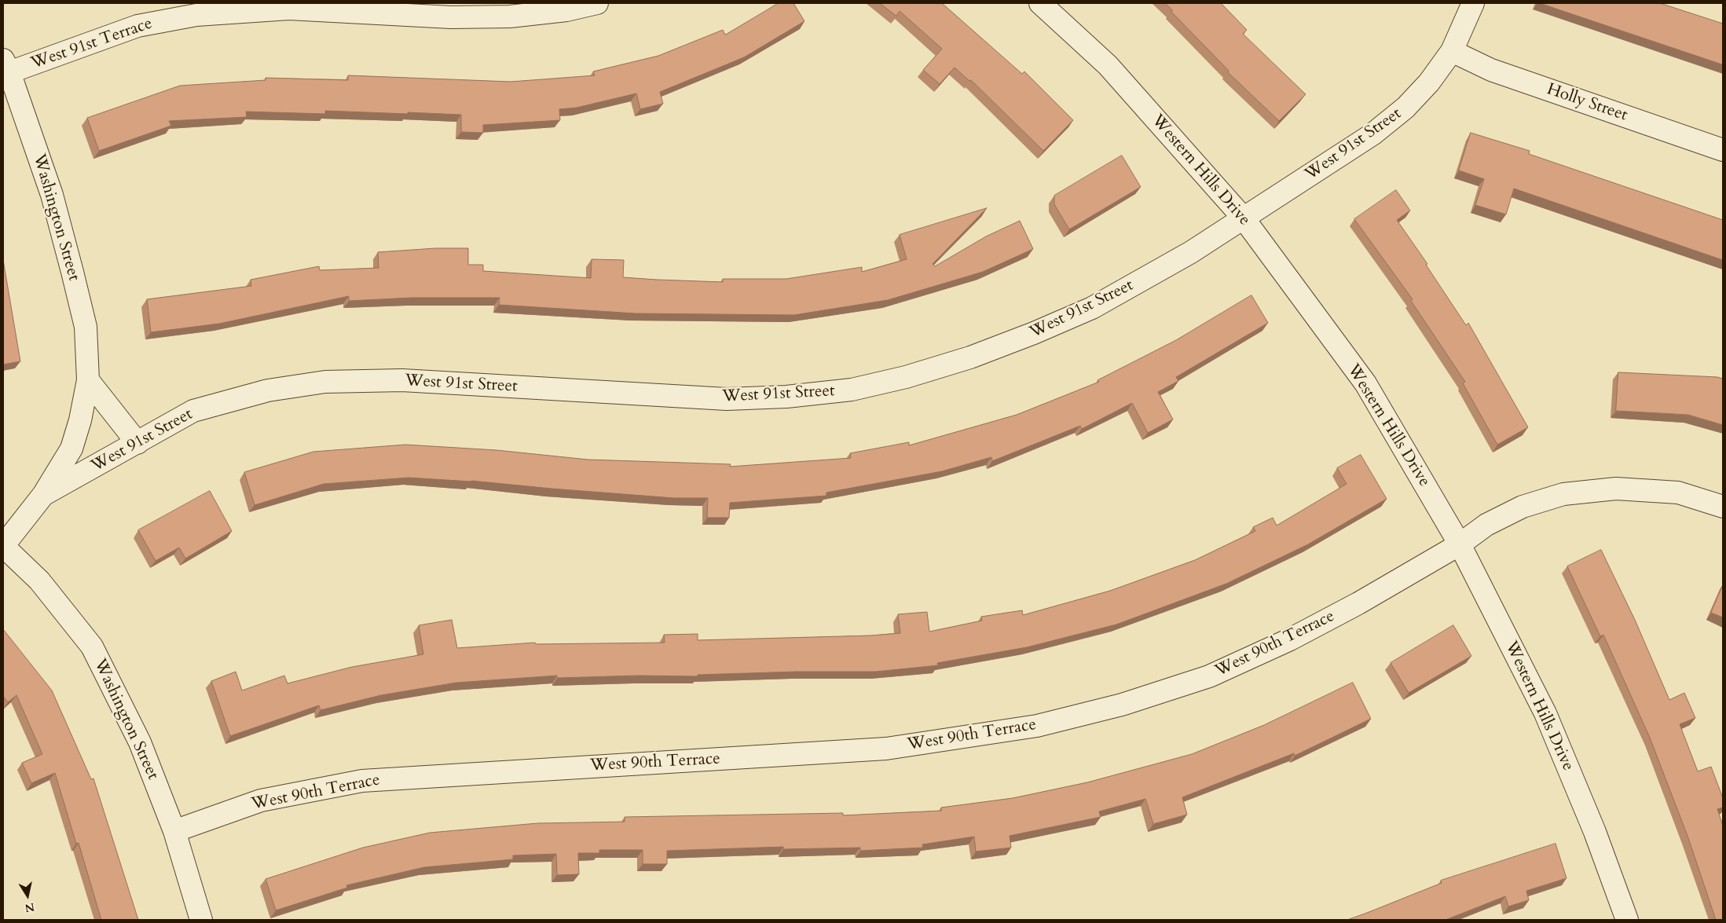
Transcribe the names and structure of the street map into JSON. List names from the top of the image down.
{
  "streets": {
    "street": [
      "West 91st Terrace",
      "Holly Street",
      "West 91st Street",
      "Western Hills Drive",
      "Washington Street",
      "West 90th Terrace"
    ]
  },
  "crossings": [
    ["West 91st Terrace", "Washington Street"],
    ["Holly Street", "West 91st Street"],
    ["West 91st Street", "Western Hills Drive"],
    ["West 91st Street", "Washington Street"],
    ["Western Hills Drive", "West 90th Terrace"],
    ["Washington Street", "West 90th Terrace"]
  ],
  "north": "bottom"
}
